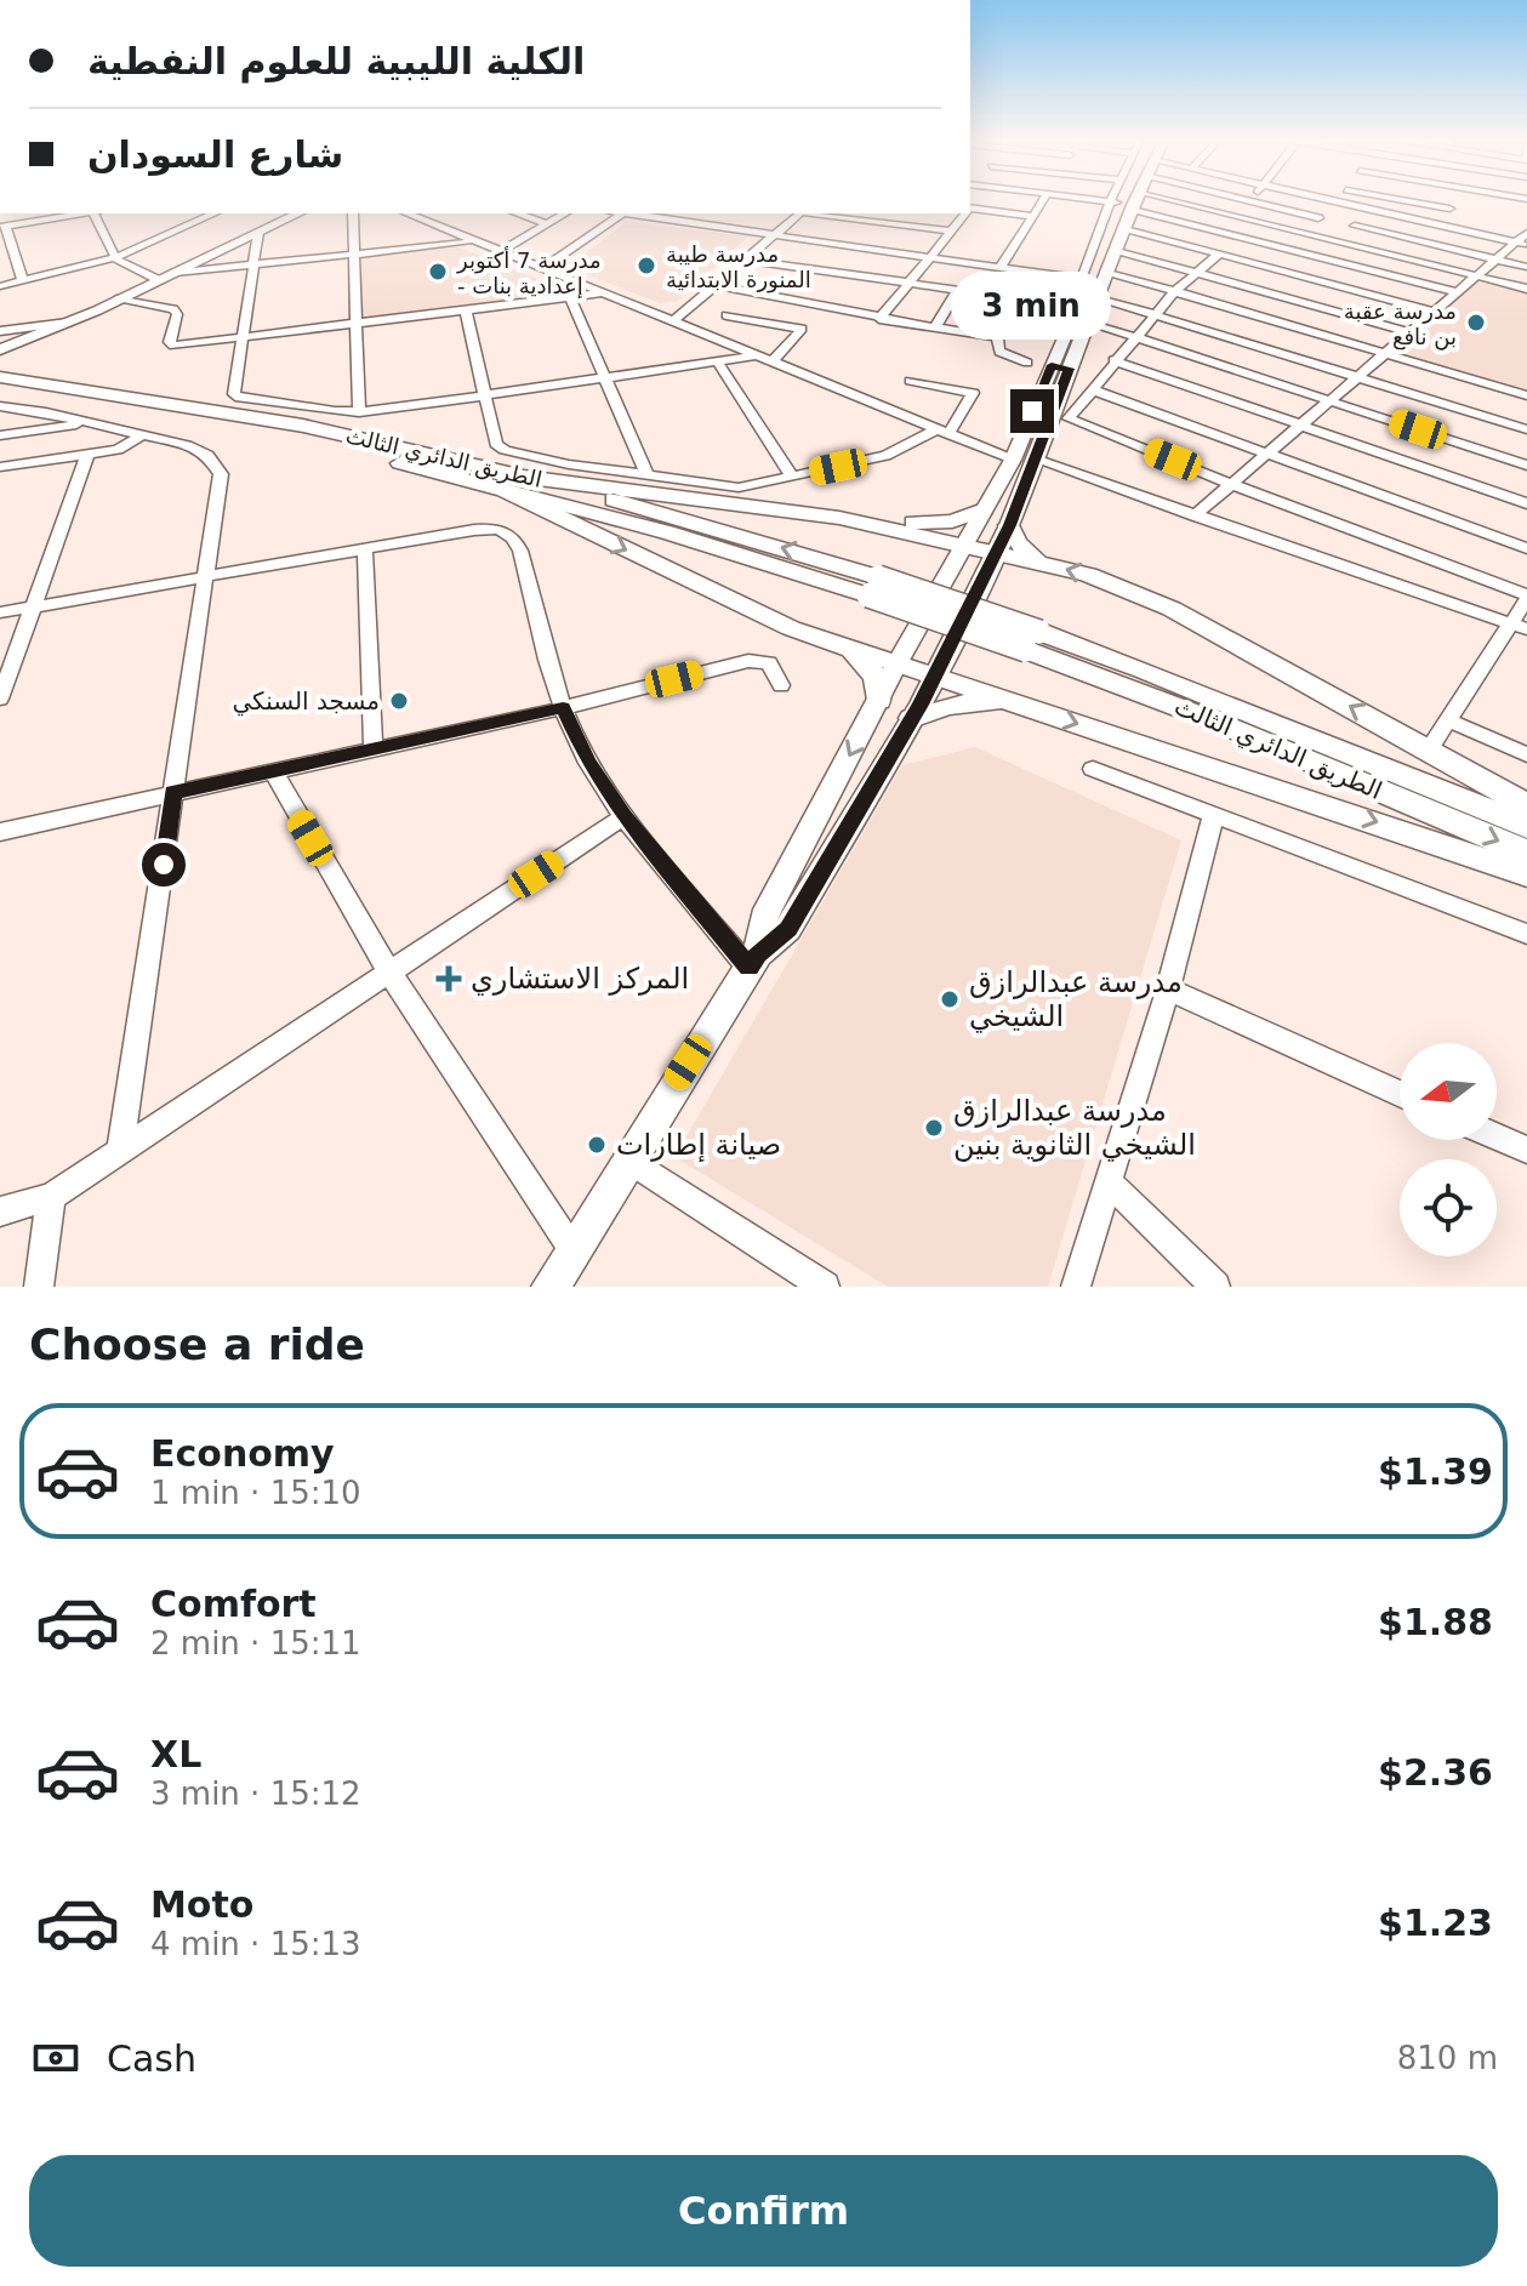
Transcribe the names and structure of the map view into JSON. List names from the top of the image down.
{
  "streets": {
    "highway": ["الطريق الدائري الثالث"]
  },
  "places": {
    "other": [
      "مدرسة طيبة المنورة الابتدائية",
      "مدرسة 7 أكتوبر - إعدادية بنات",
      "مدرسة عقبة بن نافع",
      "مسجد السنكي",
      "مدرسة عبدالرازق الشيخي",
      "مدرسة عبدالرازق الشيخي الثانوية بنين",
      "صيانة إطارات"
    ],
    "health": ["المركز الاستشاري"]
  },
  "north": "left",
  "page": {
    "banner": ["الكلية الليبية للعلوم النفطية", "شارع السودان"],
    "bubble": "3 min",
    "heading": "Choose a ride",
    "list": [
      {
        "name": "Economy",
        "note": "1 min · 15:10",
        "value": "$1.39"
      },
      {
        "name": "Comfort",
        "note": "2 min · 15:11",
        "value": "$1.88"
      },
      {
        "name": "XL",
        "note": "3 min · 15:12",
        "value": "$2.36"
      },
      {
        "name": "Moto",
        "note": "4 min · 15:13",
        "value": "$1.23"
      }
    ],
    "pay": ["Cash", "810 m"],
    "buttons": "Confirm"
  }
}
